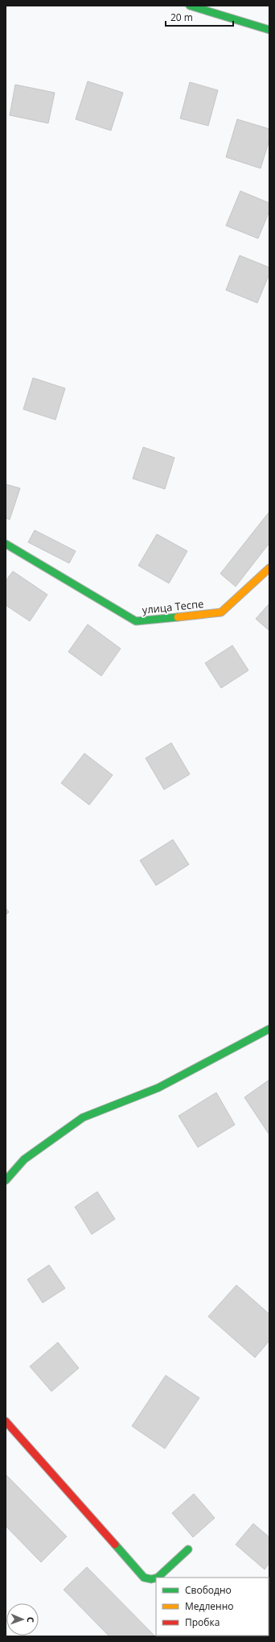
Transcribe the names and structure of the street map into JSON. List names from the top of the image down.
{
  "streets": {
    "street": ["улица Теспе"]
  },
  "legend": ["Свободно", "Медленно", "Пробка"],
  "scale_bar": "20 m",
  "north": "right"
}
